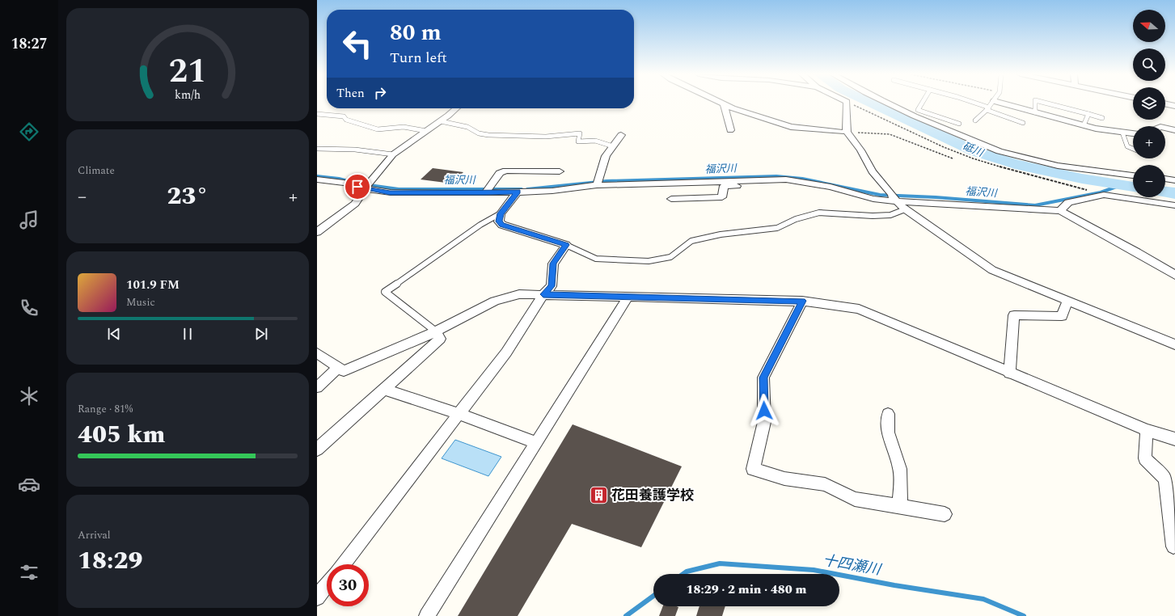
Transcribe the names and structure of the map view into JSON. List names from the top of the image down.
{
  "water": ["砥川", "福沢川", "十四瀬川"],
  "places": {
    "building": ["花田養護学校"]
  },
  "north": "left",
  "page": {
    "tabs": "18:27",
    "map_buttons": ["+", "−"],
    "turn": ["80 m", "Turn left"],
    "then": "Then",
    "tile": [
      "Climate",
      ["Range · 81%", "405 km"],
      ["Arrival", "18:29"]
    ],
    "heat": ["−", "23°", "+"],
    "song": ["101.9 FM", "Music"],
    "limit": "30",
    "trip": "18:29 · 2 min · 480 m",
    "gauge": ["21", "km/h"]
  }
}
